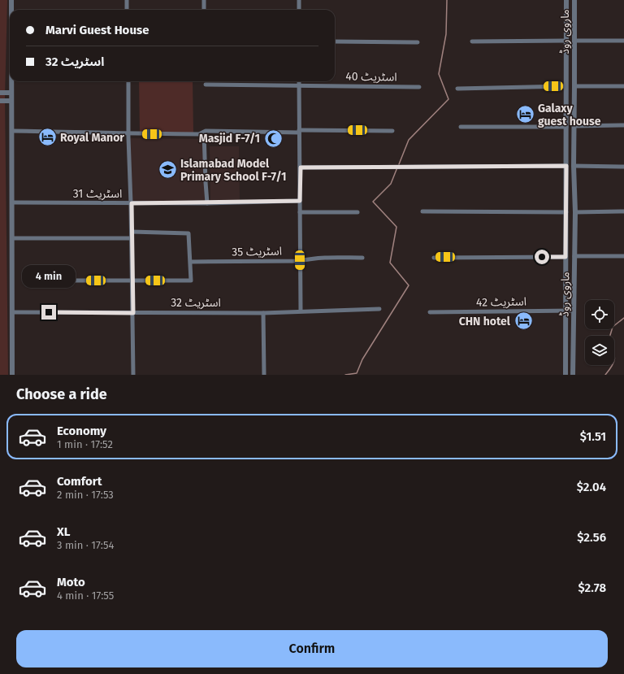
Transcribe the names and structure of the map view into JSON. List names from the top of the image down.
{
  "streets": {
    "street": [
      "ماروی روڈ",
      "اسٹریٹ 40",
      "اسٹریٹ 31",
      "اسٹریٹ 35",
      "اسٹریٹ 42",
      "اسٹریٹ 32"
    ]
  },
  "crossings": [
    ["ماروی روڈ", "اسٹریٹ 42"]
  ],
  "places": {
    "hotel": ["Galaxy guest house", "Royal Manor", "CHN hotel"],
    "mosque": ["Masjid F-7/1"],
    "school or university": ["Islamabad Model Primary School F-7/1"]
  },
  "page": {
    "banner": ["Marvi Guest House", "اسٹریٹ 32"],
    "bubble": "4 min",
    "heading": "Choose a ride",
    "list": [
      {
        "name": "Economy",
        "note": "1 min · 17:52",
        "value": "$1.51"
      },
      {
        "name": "Comfort",
        "note": "2 min · 17:53",
        "value": "$2.04"
      },
      {
        "name": "XL",
        "note": "3 min · 17:54",
        "value": "$2.56"
      },
      {
        "name": "Moto",
        "note": "4 min · 17:55",
        "value": "$2.78"
      }
    ],
    "buttons": "Confirm"
  }
}
